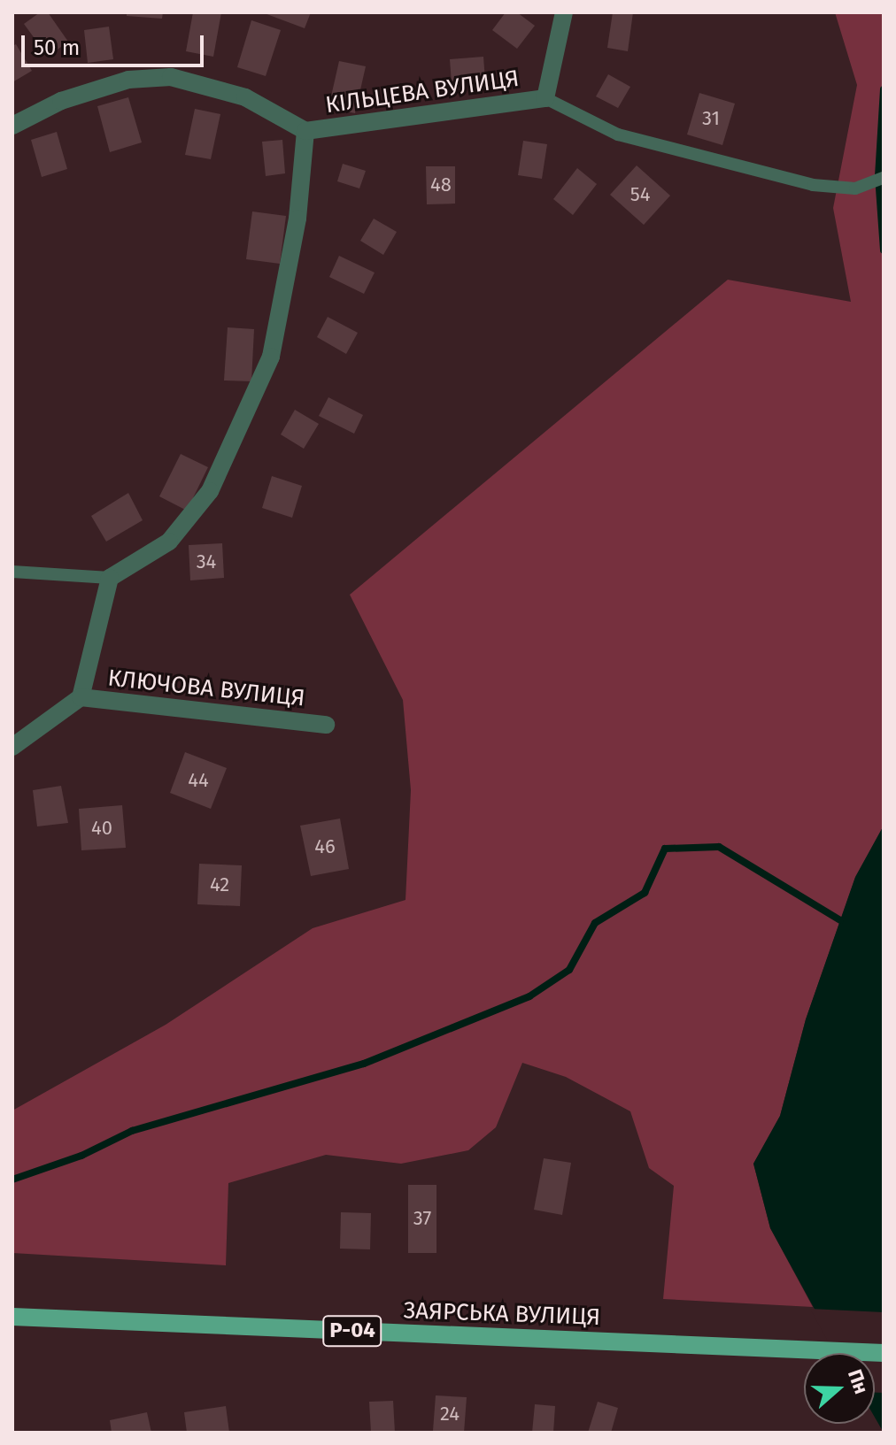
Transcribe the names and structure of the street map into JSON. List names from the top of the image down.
{
  "streets": {
    "main road": ["ЗАЯРСЬКА ВУЛИЦЯ", "Р-04"],
    "street": ["КІЛЬЦЕВА ВУЛИЦЯ", "КЛЮЧОВА ВУЛИЦЯ"]
  },
  "house_numbers": [
    "31",
    "48",
    "54",
    "34",
    "44",
    "40",
    "46",
    "42",
    "37",
    "24"
  ],
  "scale_bar": "50 m",
  "north": "right"
}
